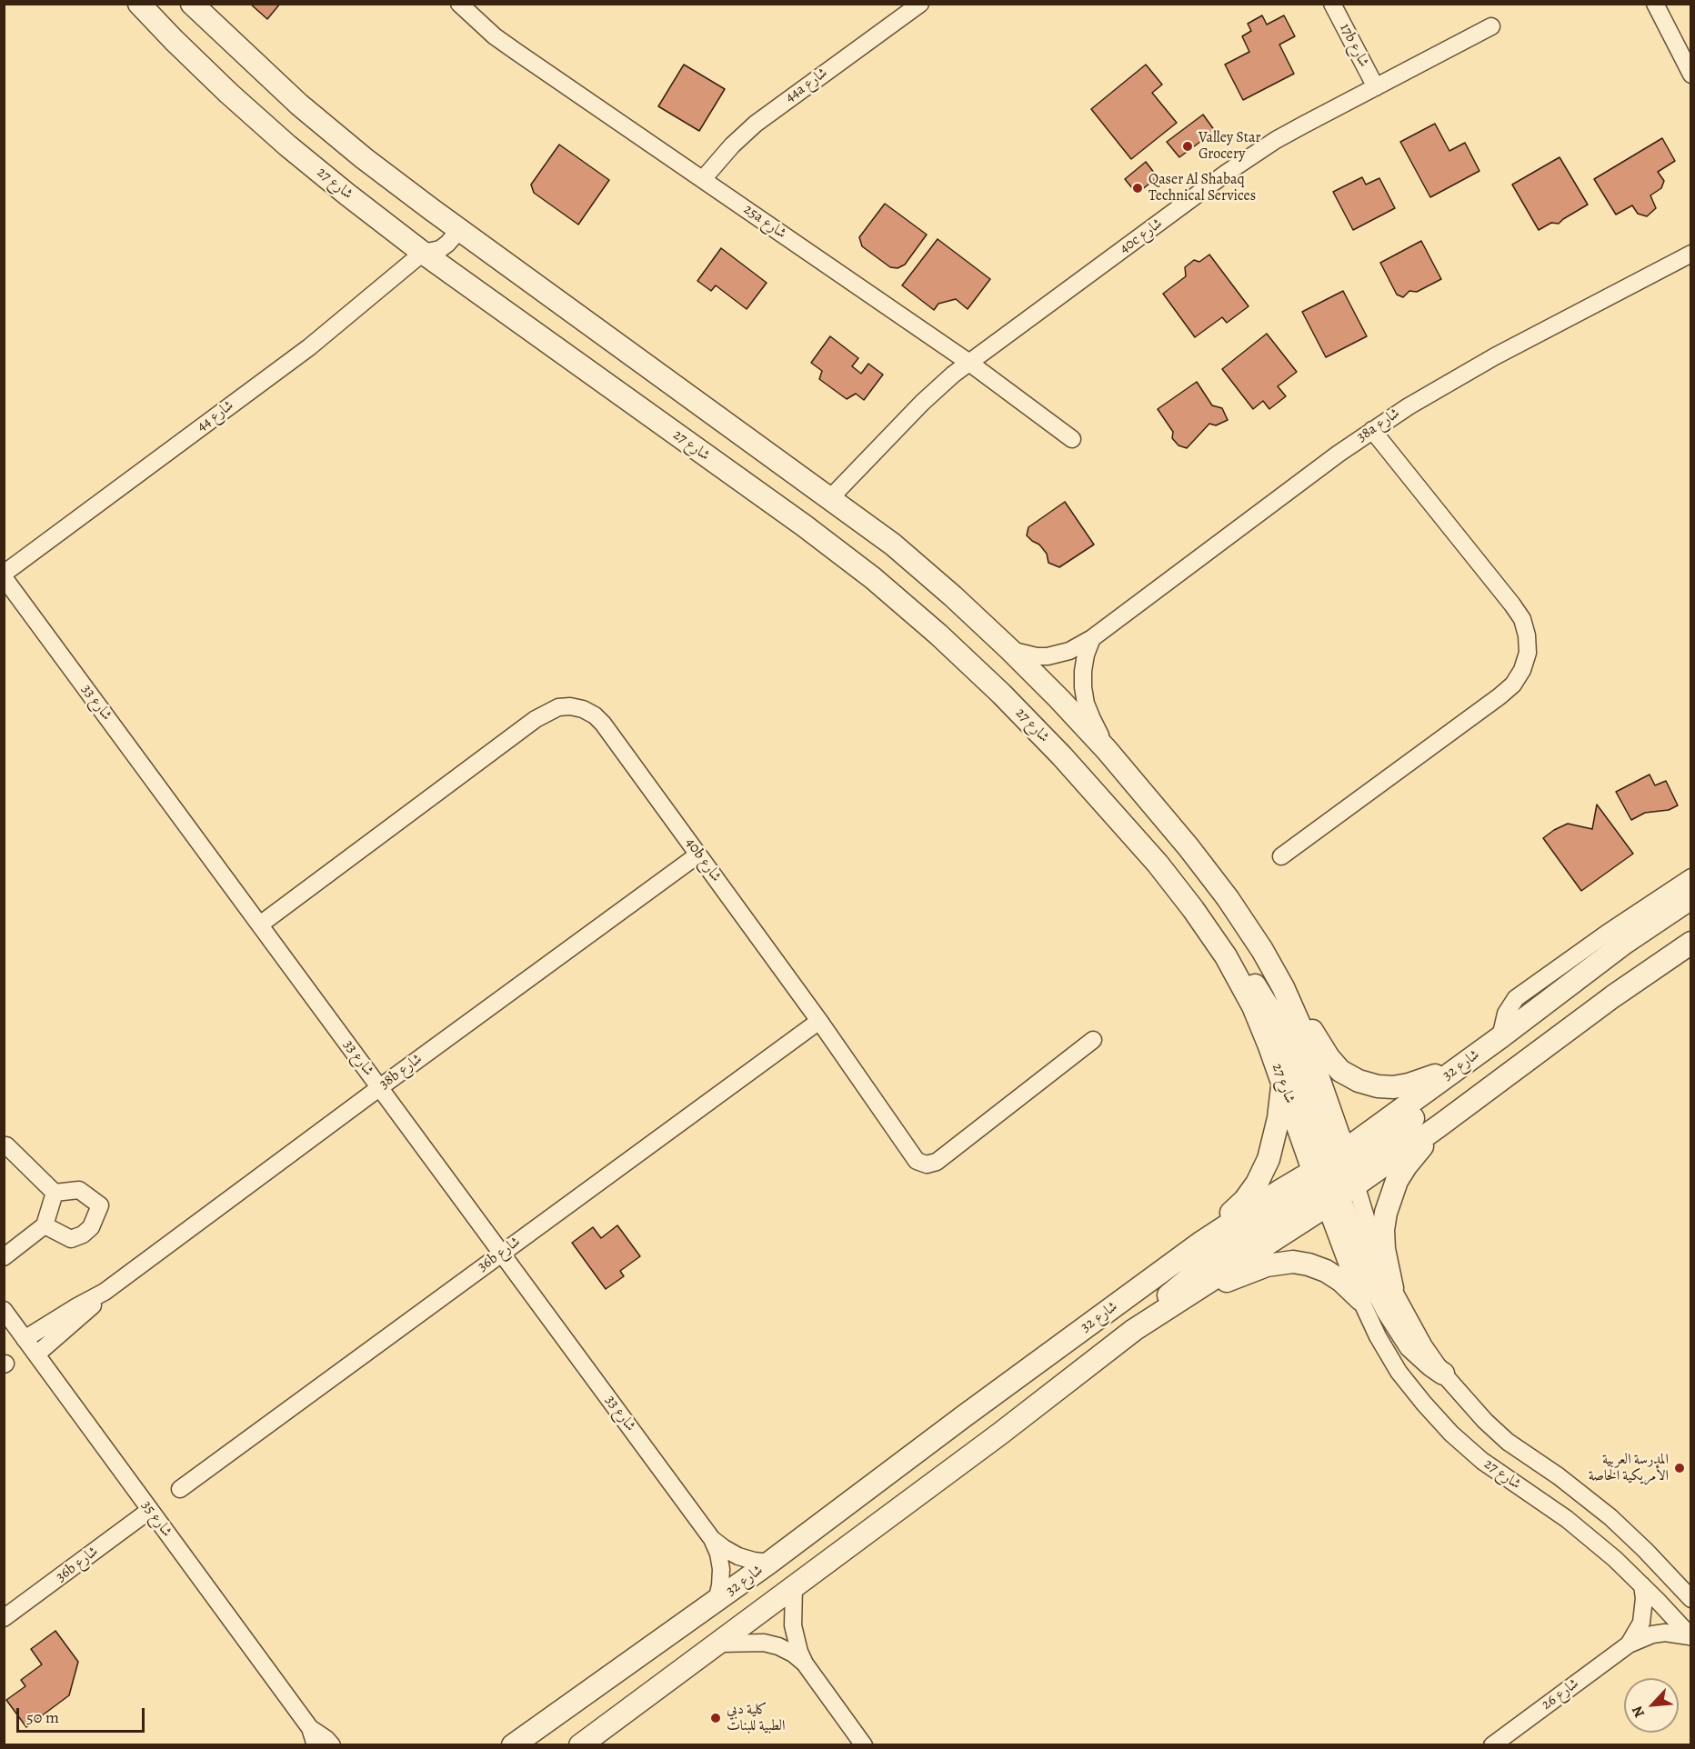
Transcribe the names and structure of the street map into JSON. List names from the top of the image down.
{
  "streets": {
    "street": [
      "17b شارع",
      "44a شارع",
      "شارع 27",
      "25a شارع",
      "40c شارع",
      "شارع 44",
      "38a شارع",
      "شارع 33",
      "40b شارع",
      "شارع 32",
      "38b شارع",
      "36b شارع",
      "شارع 35",
      "شارع 26"
    ]
  },
  "crossings": [
    ["17b شارع", "40c شارع"],
    ["44a شارع", "25a شارع"],
    ["شارع 27", "40c شارع"],
    ["شارع 27", "شارع 44"],
    ["شارع 27", "38a شارع"],
    ["شارع 27", "شارع 32"],
    ["شارع 27", "شارع 26"],
    ["25a شارع", "40c شارع"],
    ["شارع 33", "40b شارع"],
    ["شارع 33", "شارع 32"],
    ["شارع 33", "38b شارع"],
    ["شارع 33", "36b شارع"],
    ["40b شارع", "38b شارع"],
    ["40b شارع", "36b شارع"],
    ["38b شارع", "شارع 35"],
    ["36b شارع", "شارع 35"]
  ],
  "places": [
    "Valley Star Grocery",
    "Qaser Al Shabaq Technical Services",
    "المدرسة العربية الأمريكية الخاصة",
    "كلية دبي الطبية للبنات"
  ],
  "scale_bar": "50 m",
  "north": "bottom left"
}
